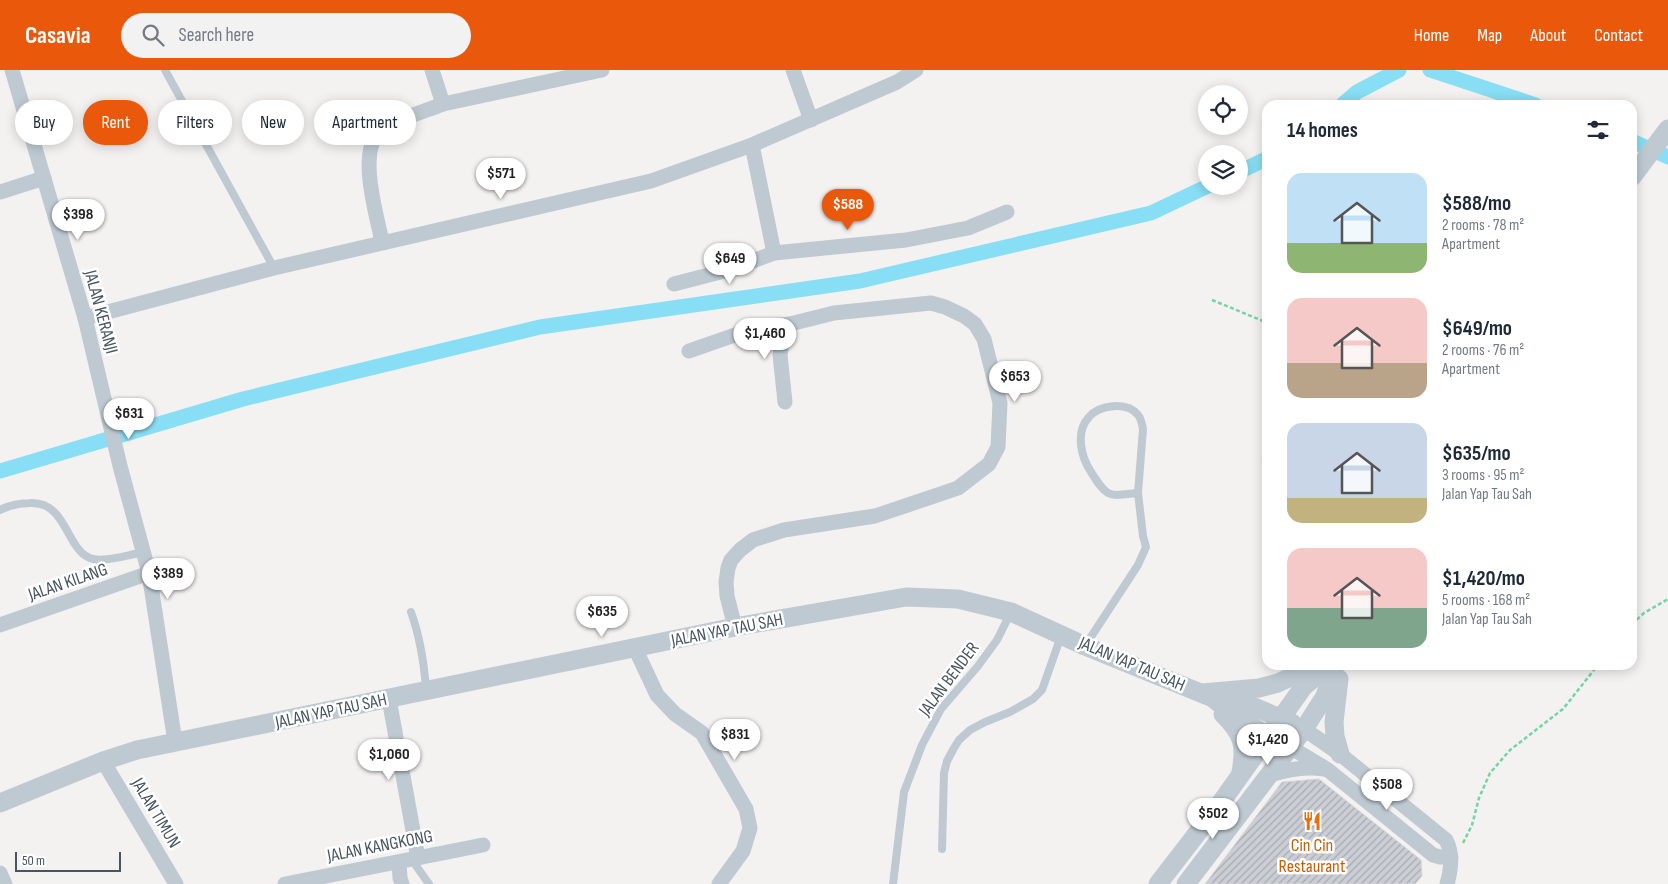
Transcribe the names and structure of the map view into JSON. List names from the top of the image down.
{
  "streets": {
    "street": [
      "JALAN KERANJI",
      "JALAN KILANG",
      "JALAN YAP TAU SAH",
      "JALAN TIMUN",
      "JALAN KANGKONG"
    ],
    "lane": ["JALAN BENDER"]
  },
  "crossings": [
    ["JALAN YAP TAU SAH", "JALAN BENDER"],
    ["JALAN YAP TAU SAH", "JALAN TIMUN"]
  ],
  "places": {
    "restaurant": ["Cin Cin Restaurant"]
  },
  "scale_bar": "50 m",
  "page": {
    "header": "Casavia",
    "search": "Search here",
    "nav": [
      "Home",
      "Map",
      "About",
      "Contact"
    ],
    "chip": [
      "Buy",
      "Rent",
      "Filters",
      "New",
      "Apartment"
    ],
    "heading": "14 homes",
    "price": [
      "$571",
      "$588",
      "$398",
      "$649",
      "$1,460",
      "$653",
      "$631",
      "$389",
      "$635",
      "$831",
      "$1,420",
      "$1,060",
      "$508",
      "$502"
    ],
    "list": [
      {
        "name": "$588/mo",
        "note": "2 rooms · 78 m² · Apartment"
      },
      {
        "name": "$649/mo",
        "note": "2 rooms · 76 m² · Apartment"
      },
      {
        "name": "$635/mo",
        "note": "3 rooms · 95 m² · Jalan Yap Tau Sah"
      },
      {
        "name": "$1,420/mo",
        "note": "5 rooms · 168 m² · Jalan Yap Tau Sah"
      }
    ],
    "scale": "50 m"
  }
}
